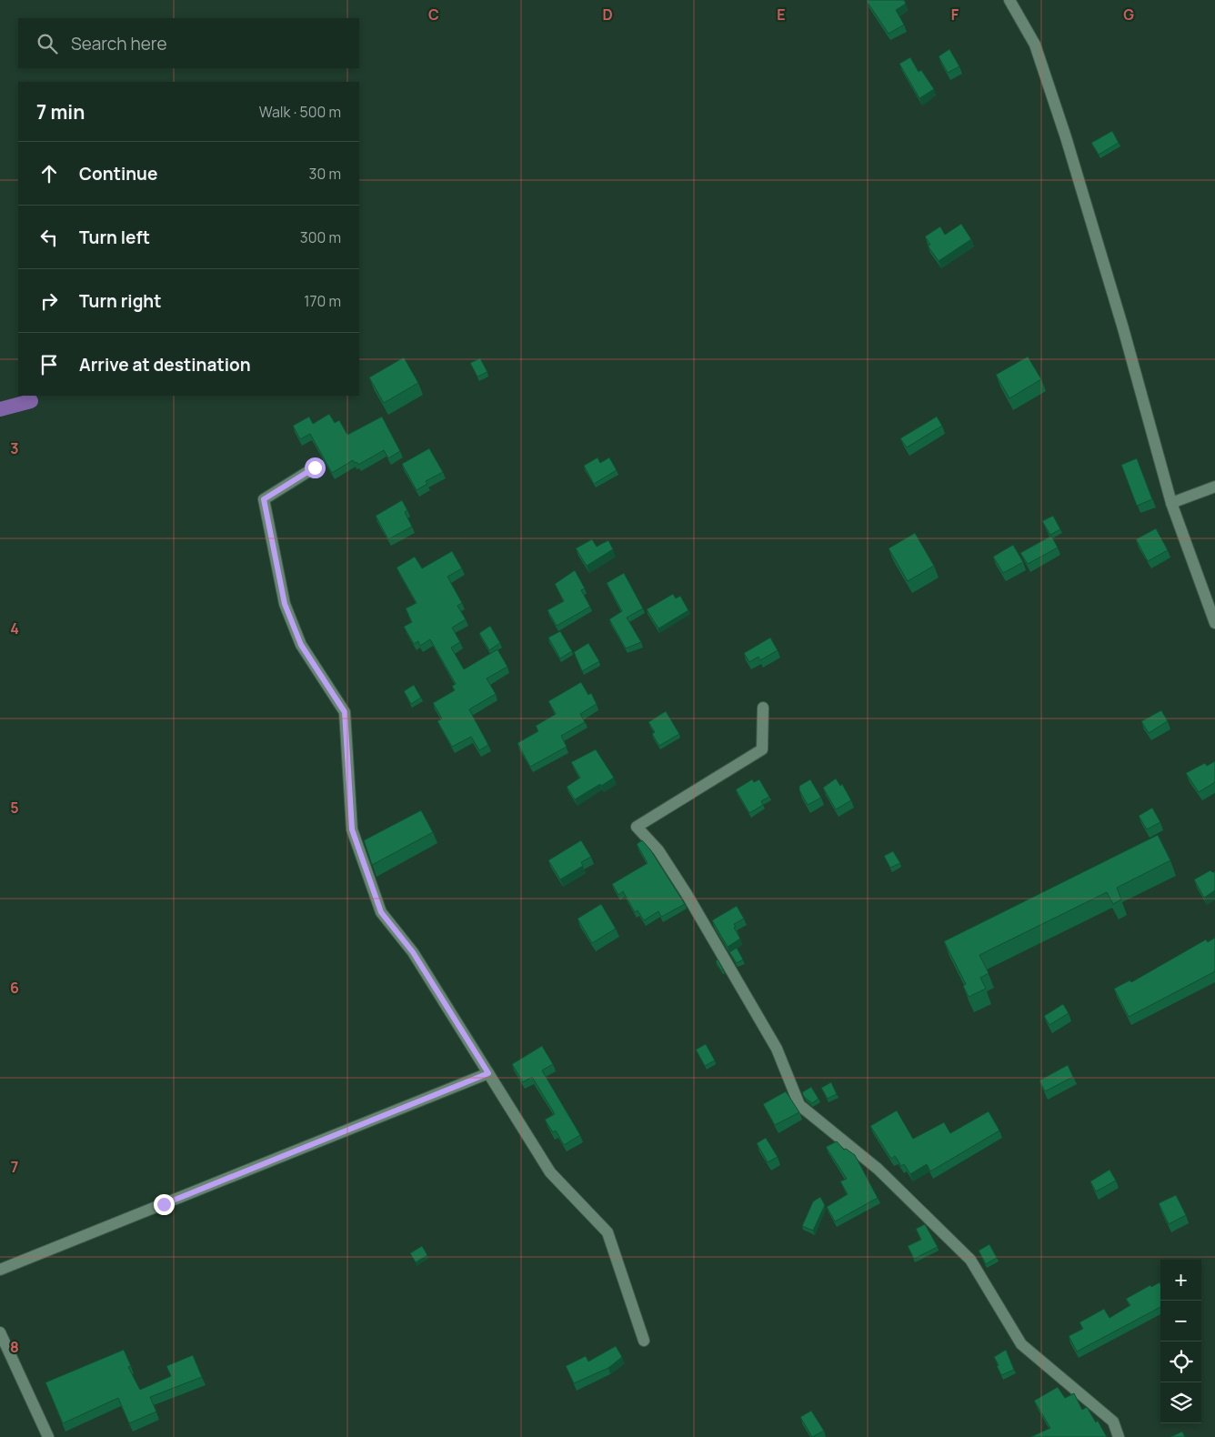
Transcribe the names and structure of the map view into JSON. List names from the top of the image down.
{
  "page": {
    "search": "Search here",
    "heading": ["7 min", "Walk · 500 m"],
    "list": [
      ["Continue", "30 m"],
      ["Turn left", "300 m"],
      ["Turn right", "170 m"],
      "Arrive at destination"
    ],
    "map_buttons": ["+", "−"]
  },
  "grid": {
    "columns": [
      "C",
      "D",
      "E",
      "F",
      "G"
    ],
    "rows": [
      "3",
      "4",
      "5",
      "6",
      "7",
      "8"
    ]
  }
}
